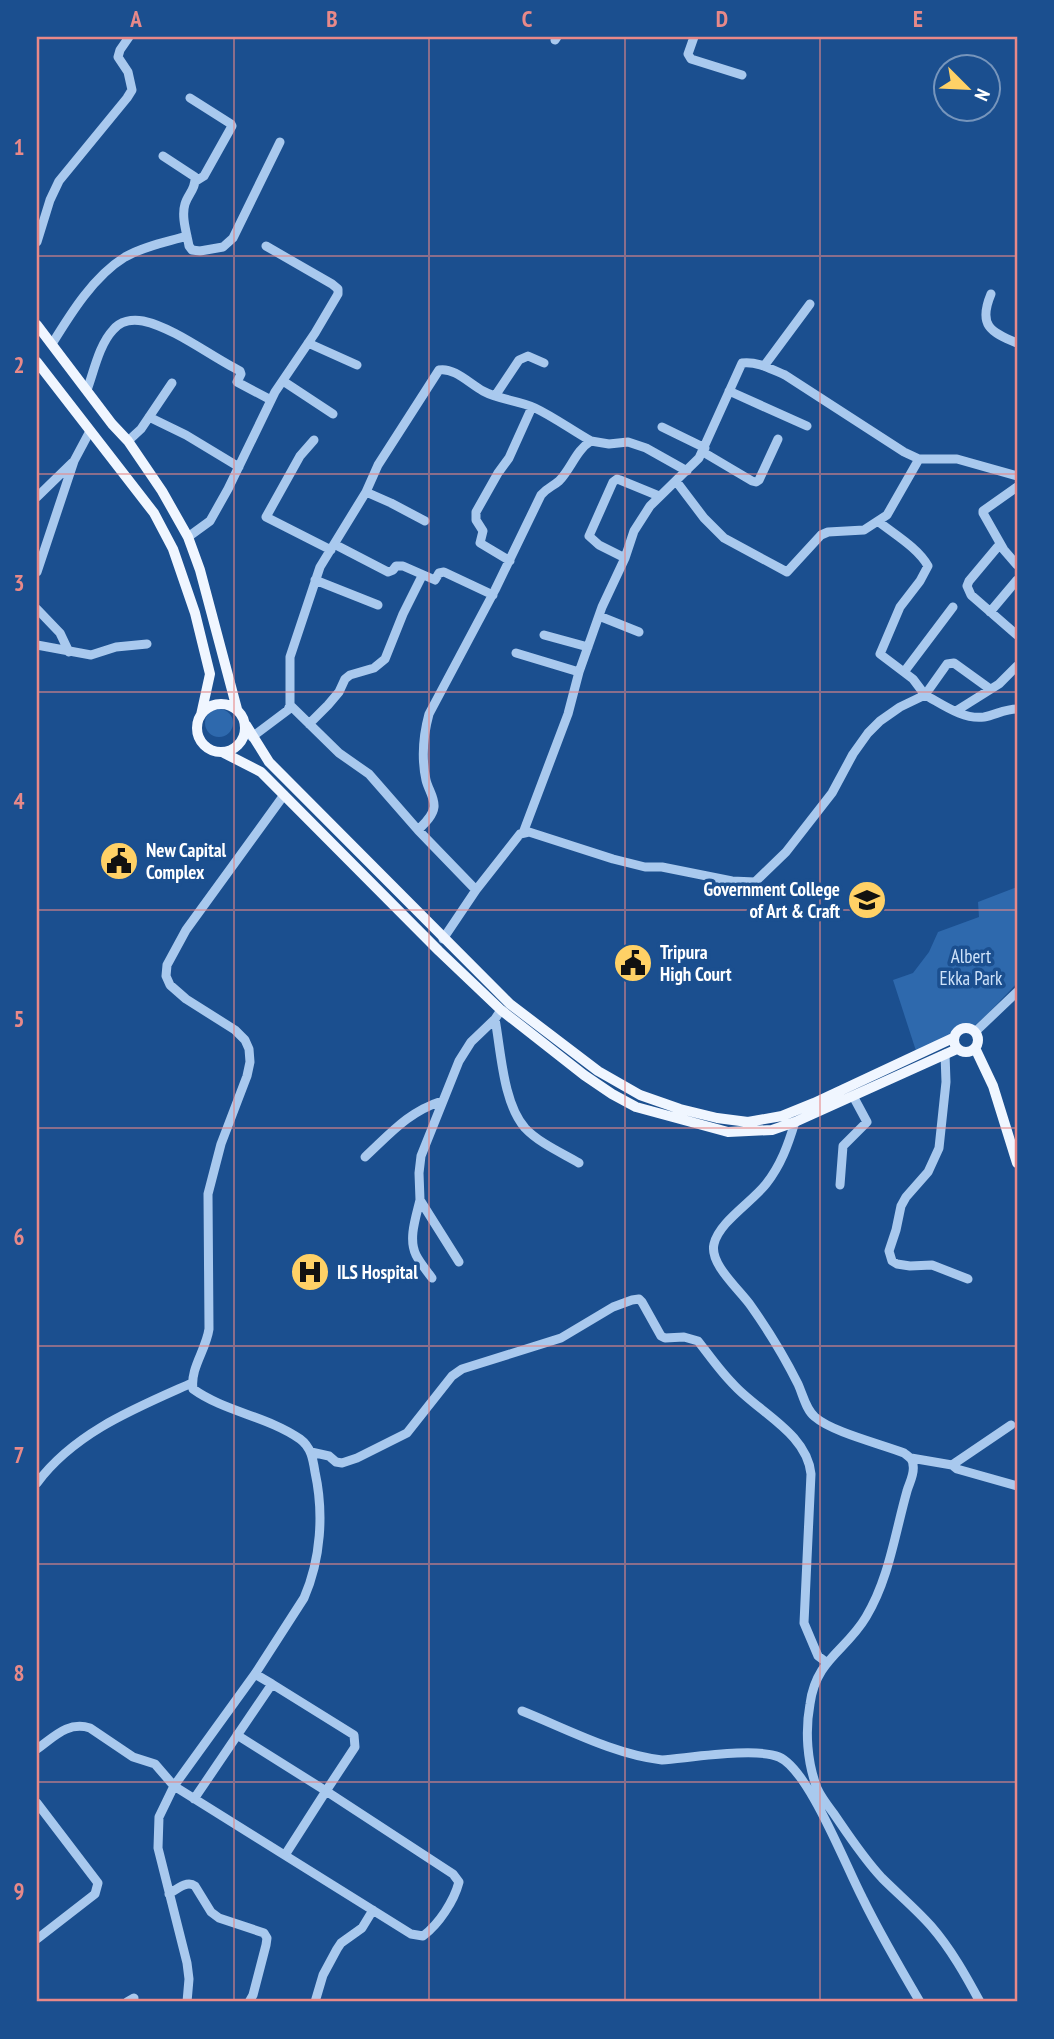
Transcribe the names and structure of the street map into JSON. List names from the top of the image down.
{
  "parks": ["Albert Ekka Park"],
  "places": {
    "public building": ["New Capital Complex", "Tripura High Court"],
    "school or university": ["Government College of Art & Craft"],
    "hospital": ["ILS Hospital"]
  },
  "north": "bottom right",
  "grid": {
    "columns": [
      "A",
      "B",
      "C",
      "D",
      "E"
    ],
    "rows": [
      "1",
      "2",
      "3",
      "4",
      "5",
      "6",
      "7",
      "8",
      "9"
    ]
  }
}
